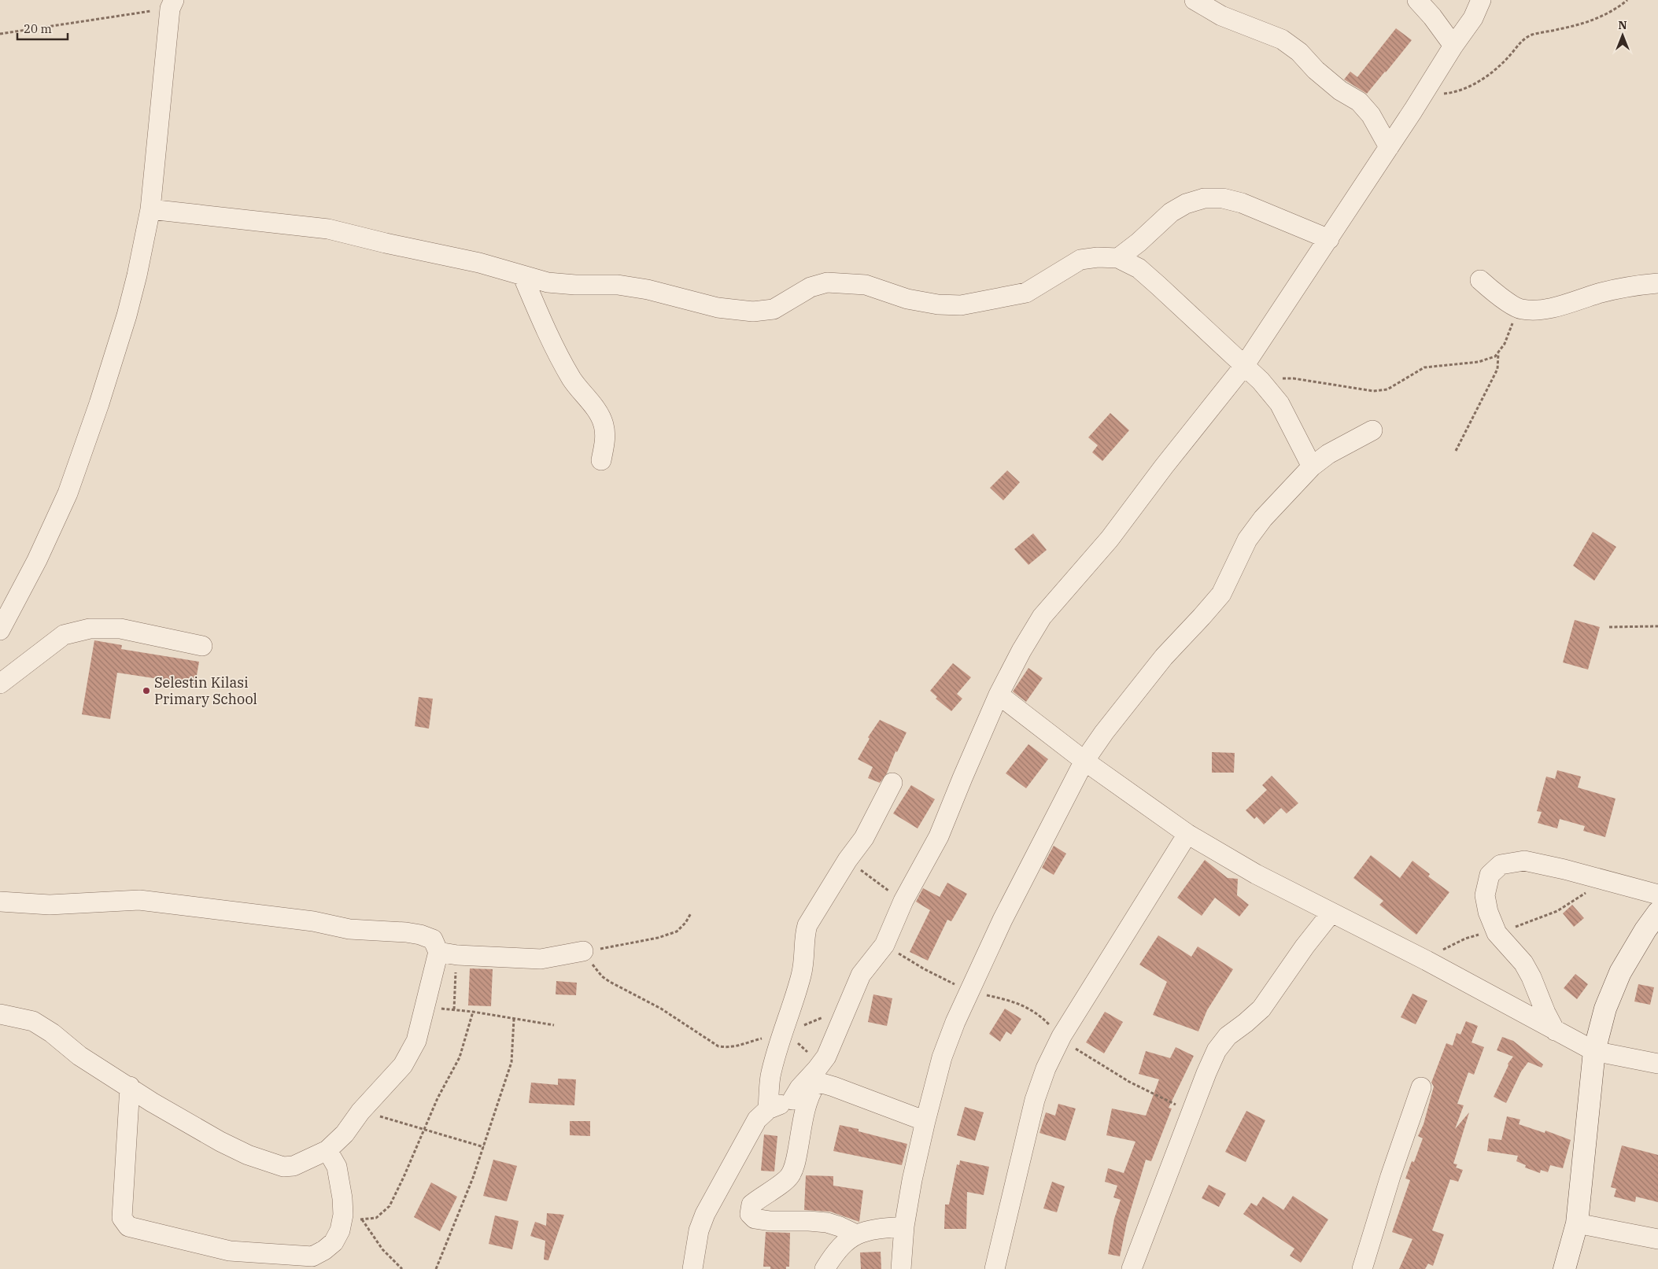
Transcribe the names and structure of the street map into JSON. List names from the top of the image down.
{
  "places": ["Selestin Kilasi Primary School"],
  "scale_bar": "20 m",
  "north": "top"
}
